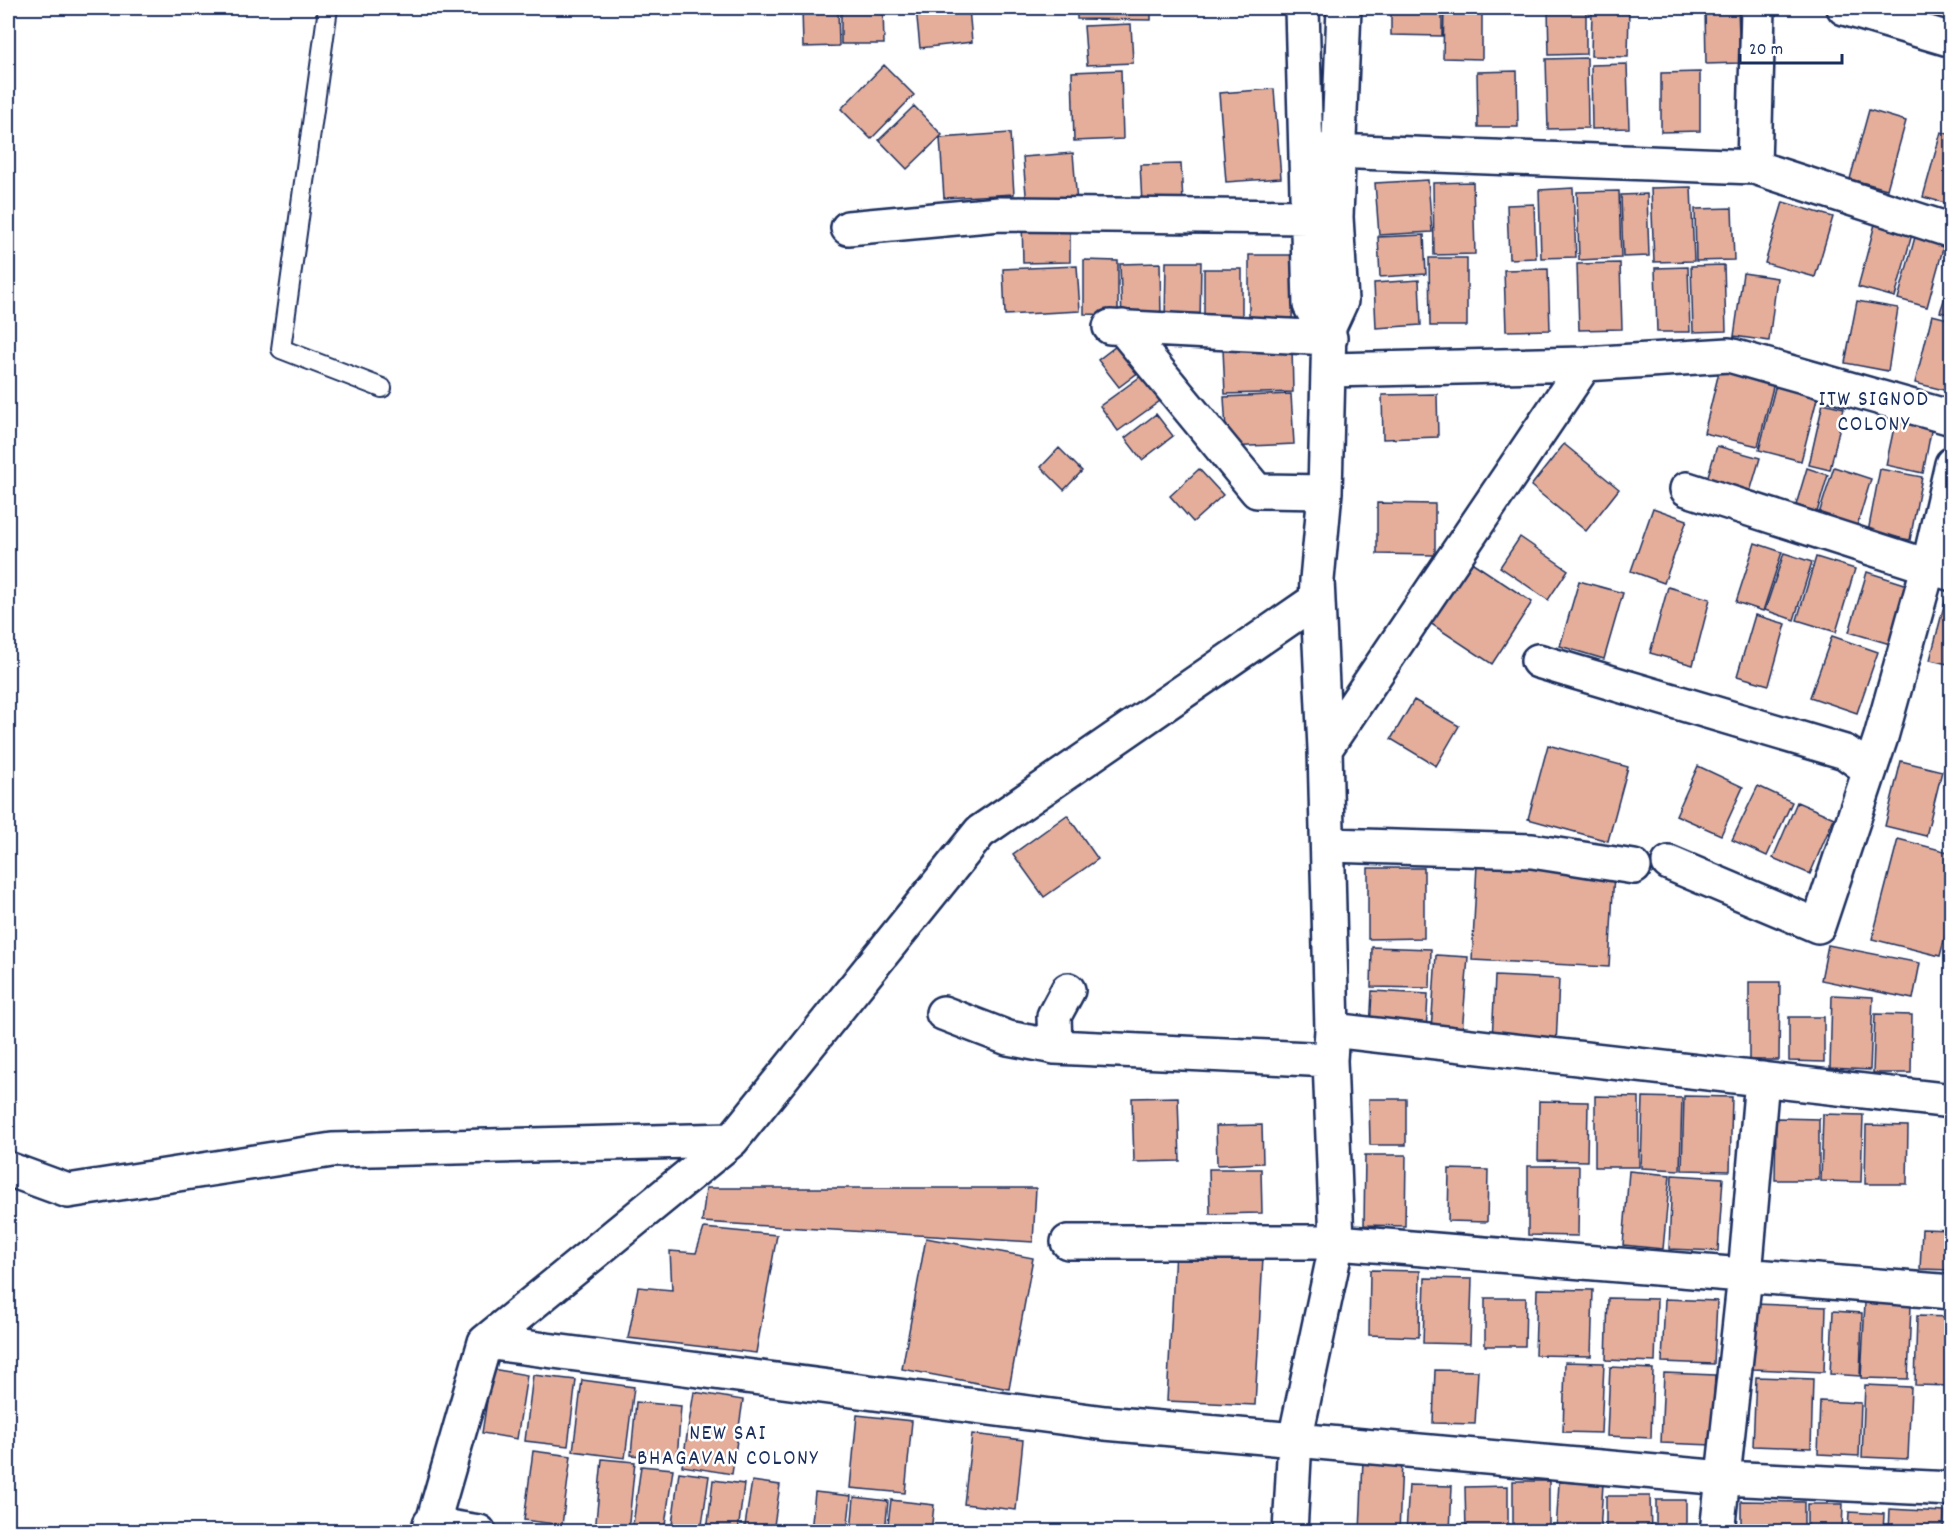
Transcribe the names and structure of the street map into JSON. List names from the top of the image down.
{
  "districts": ["ITW SIGNOD COLONY", "NEW SAI BHAGAVAN COLONY"],
  "scale_bar": "20 m"
}
